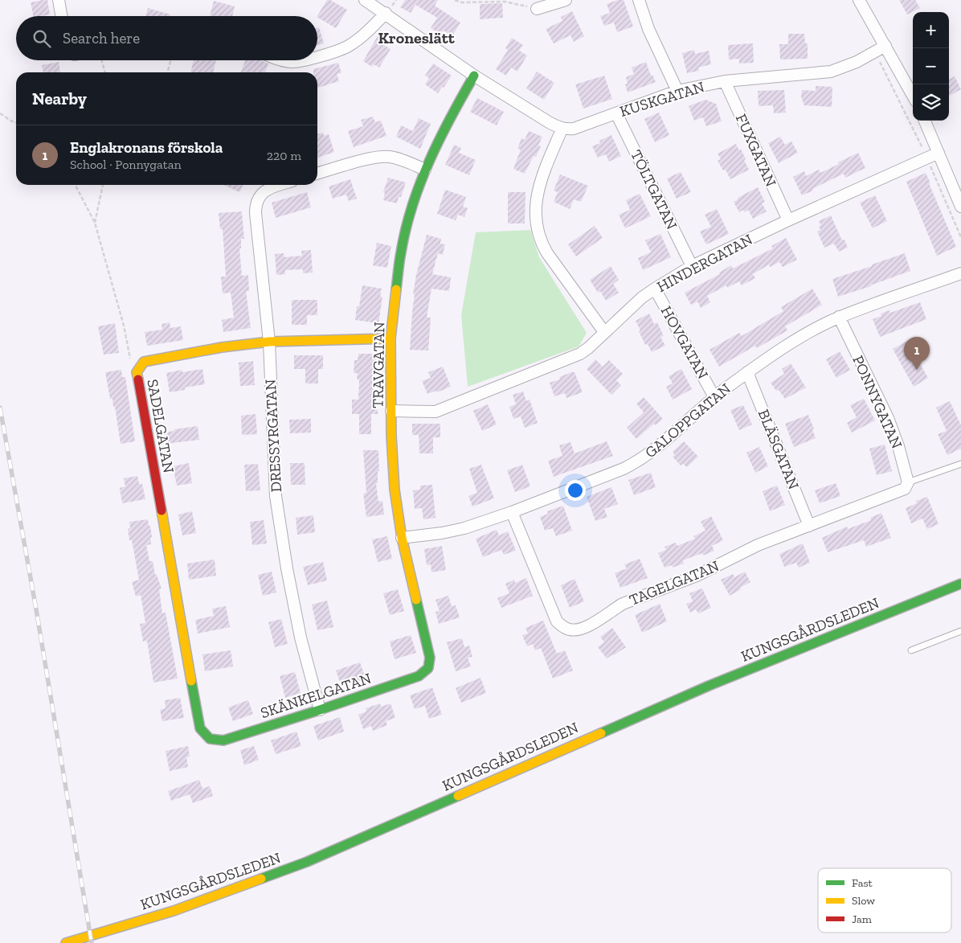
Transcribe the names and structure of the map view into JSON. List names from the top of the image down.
{
  "streets": {
    "street": [
      "KUSKGATAN",
      "FUXGATAN",
      "TÖLTGATAN",
      "HINDERGATAN",
      "HOVGATAN",
      "TRAVGATAN",
      "PONNYGATAN",
      "GALOPPGATAN",
      "SADELGATAN",
      "DRESSYRGATAN",
      "BLÄSGATAN",
      "TAGELGATAN",
      "KUNGSGÅRDSLEDEN",
      "SKÄNKELGATAN"
    ]
  },
  "crossings": [
    ["KUSKGATAN", "FUXGATAN"],
    ["KUSKGATAN", "TÖLTGATAN"],
    ["FUXGATAN", "HINDERGATAN"],
    ["TÖLTGATAN", "HINDERGATAN"],
    ["HINDERGATAN", "HOVGATAN"],
    ["HINDERGATAN", "TRAVGATAN"],
    ["HOVGATAN", "GALOPPGATAN"],
    ["TRAVGATAN", "GALOPPGATAN"],
    ["TRAVGATAN", "SADELGATAN"],
    ["TRAVGATAN", "SKÄNKELGATAN"],
    ["PONNYGATAN", "GALOPPGATAN"],
    ["PONNYGATAN", "TAGELGATAN"],
    ["GALOPPGATAN", "BLÄSGATAN"],
    ["GALOPPGATAN", "TAGELGATAN"],
    ["SADELGATAN", "DRESSYRGATAN"],
    ["SADELGATAN", "SKÄNKELGATAN"],
    ["DRESSYRGATAN", "SKÄNKELGATAN"],
    ["BLÄSGATAN", "TAGELGATAN"]
  ],
  "districts": ["Kroneslätt"],
  "legend": ["Fast", "Slow", "Jam"],
  "page": {
    "map_buttons": ["+", "−"],
    "search": "Search here",
    "heading": "Nearby",
    "list": [
      {
        "mark": "1",
        "name": "Englakronans förskola",
        "note": "School · Ponnygatan",
        "value": "220 m"
      }
    ],
    "pins": "1"
  }
}
